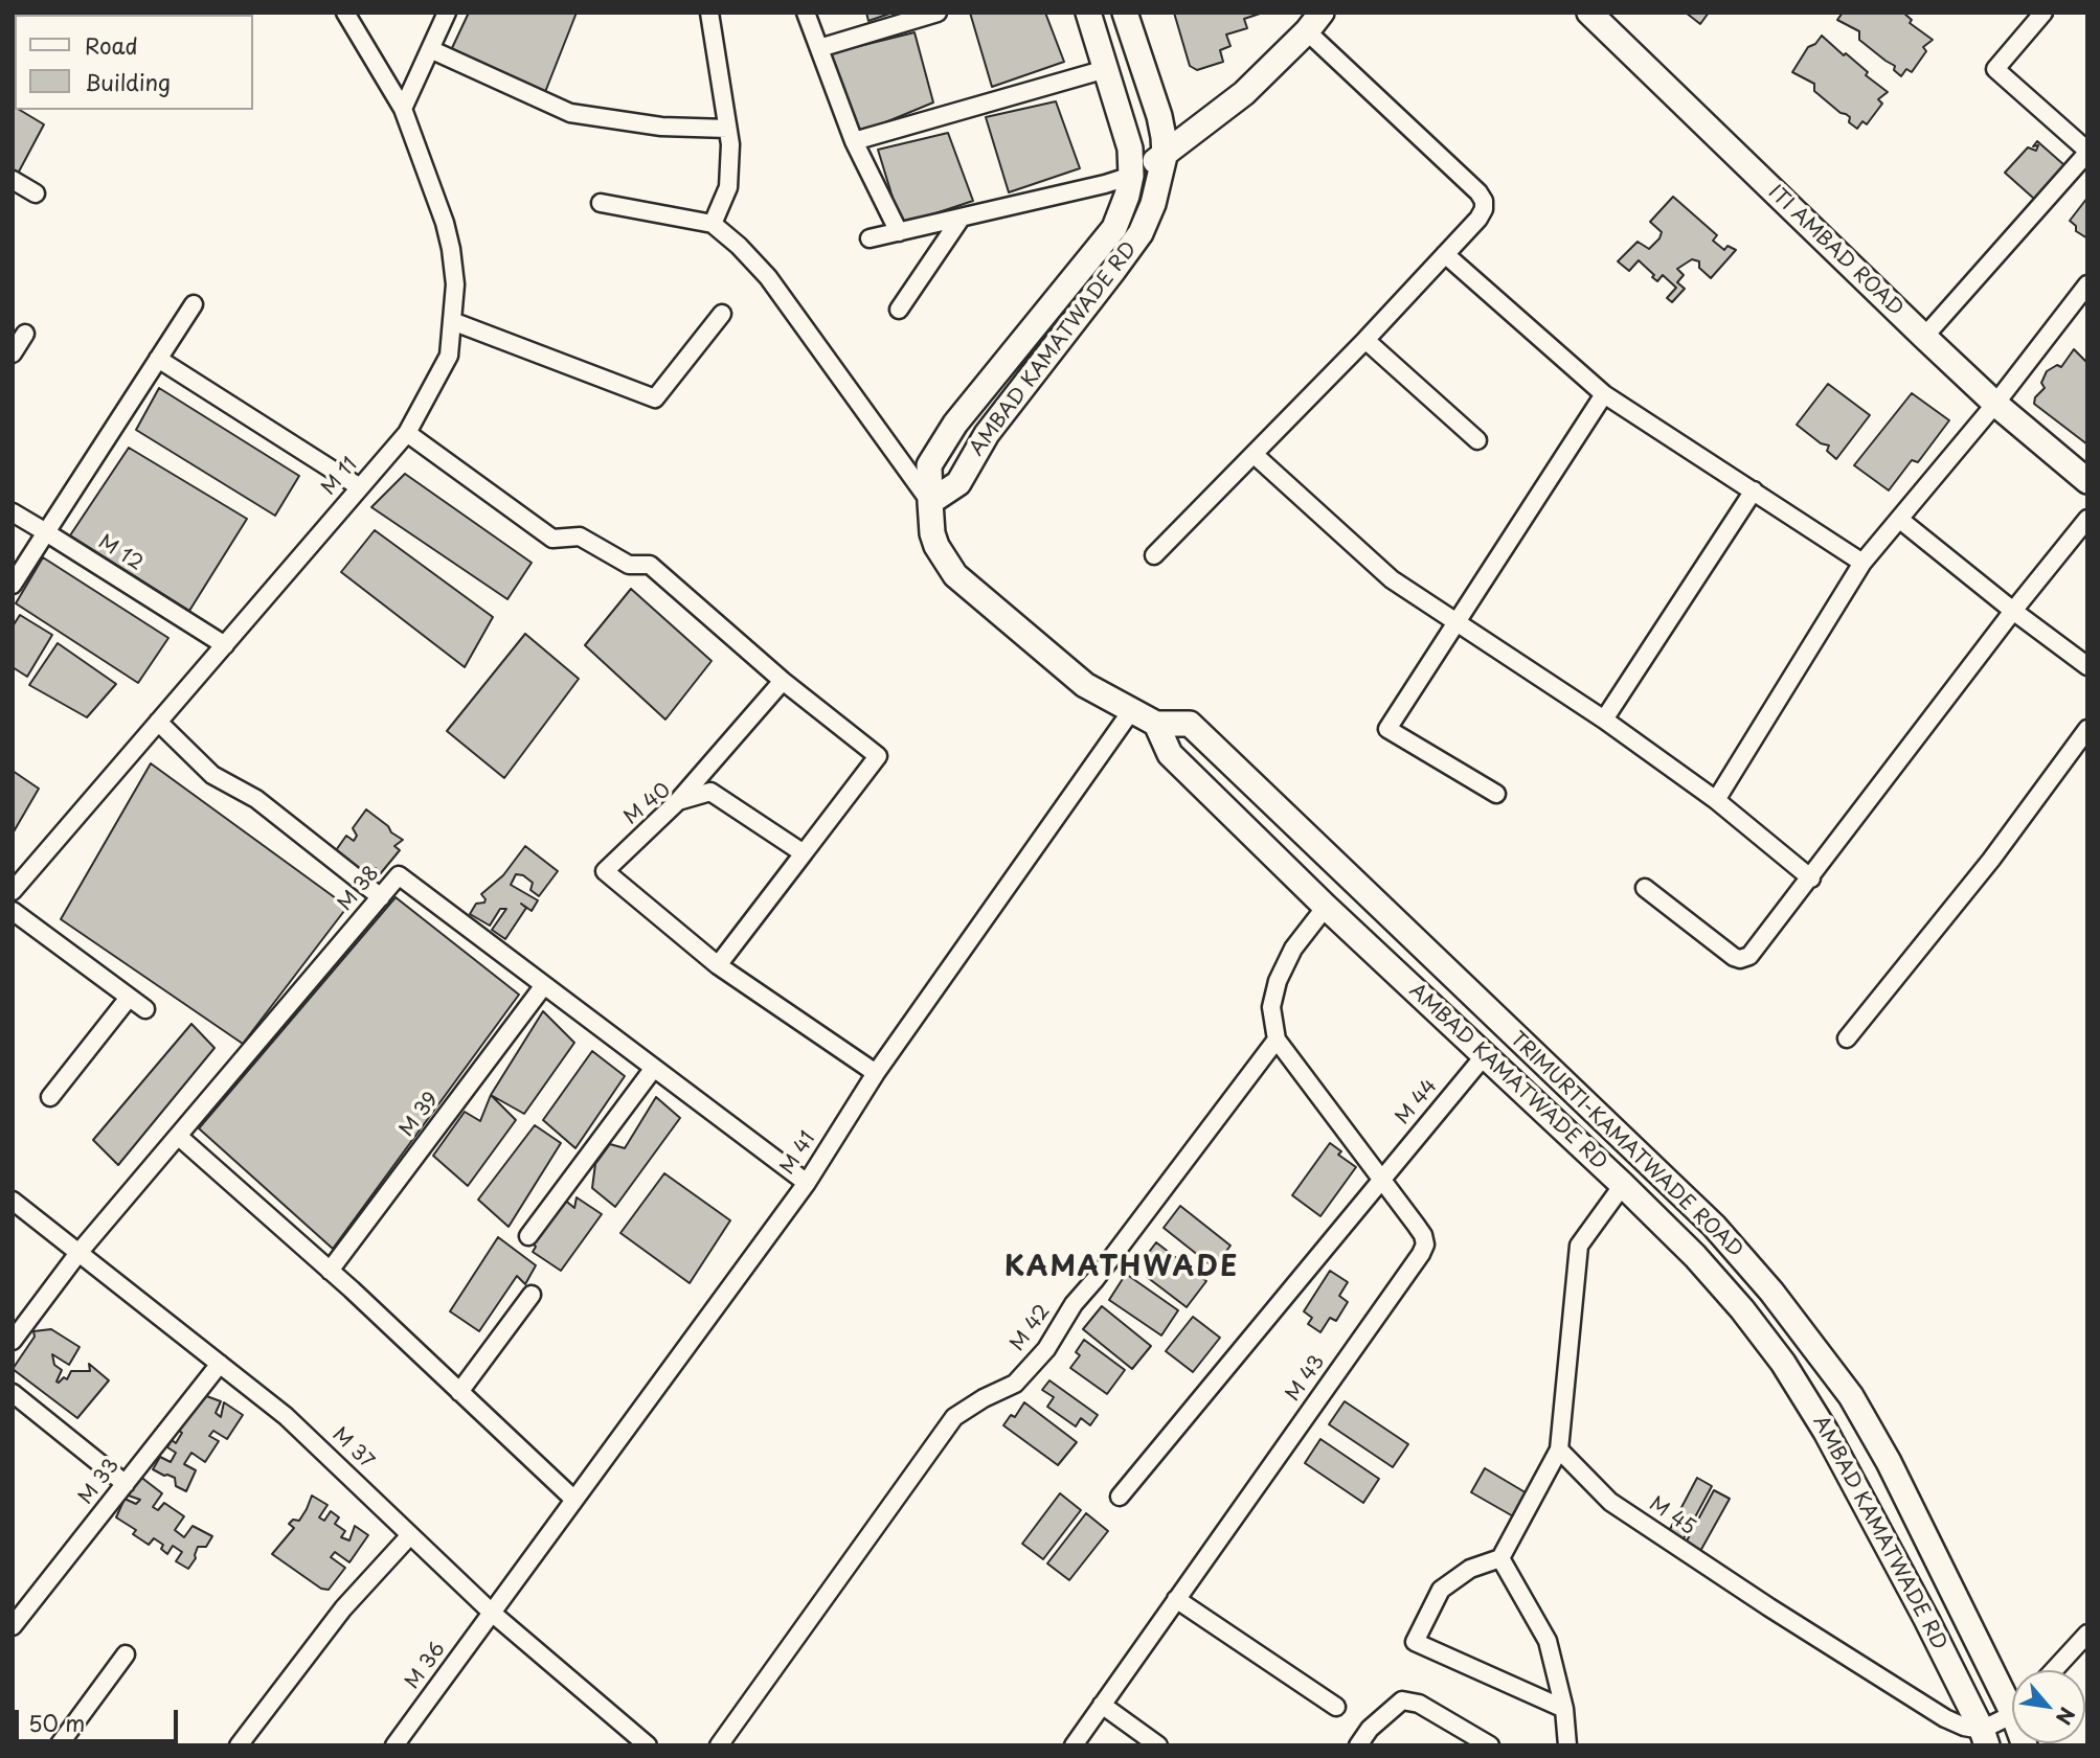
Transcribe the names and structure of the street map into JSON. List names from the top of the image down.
{
  "streets": {
    "street": [
      "ITI AMBAD ROAD",
      "AMBAD KAMATWADE RD",
      "M 11",
      "M 12",
      "M 40",
      "M 38",
      "M 44",
      "M 39",
      "TRIMURTI-KAMATWADE ROAD",
      "M 41",
      "M 42",
      "M 43",
      "M 37",
      "M 33",
      "M 45",
      "M 36"
    ]
  },
  "crossings": [
    ["AMBAD KAMATWADE RD", "M 44"],
    ["AMBAD KAMATWADE RD", "TRIMURTI-KAMATWADE ROAD"],
    ["AMBAD KAMATWADE RD", "M 41"],
    ["AMBAD KAMATWADE RD", "M 45"],
    ["M 11", "M 12"],
    ["M 40", "M 41"],
    ["M 38", "M 39"],
    ["M 38", "M 41"],
    ["M 38", "M 37"],
    ["M 44", "M 43"],
    ["M 41", "M 37"],
    ["M 41", "M 36"],
    ["M 42", "M 43"],
    ["M 37", "M 33"],
    ["M 37", "M 36"]
  ],
  "districts": ["KAMATHWADE"],
  "legend": ["Road", "Building"],
  "scale_bar": "50 m",
  "north": "bottom right"
}
